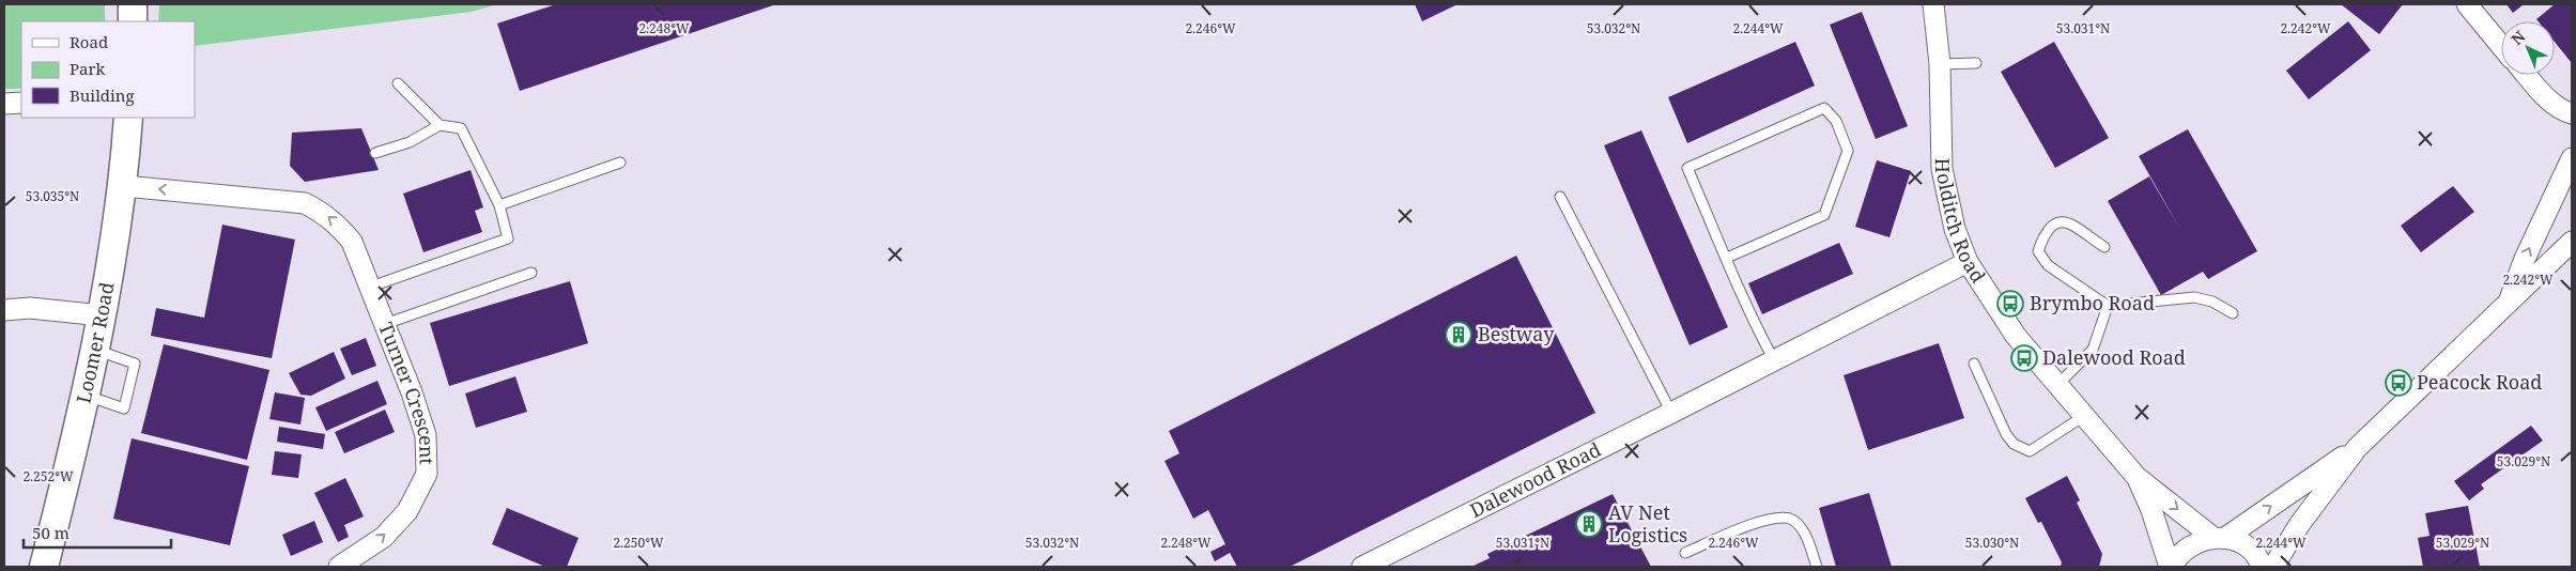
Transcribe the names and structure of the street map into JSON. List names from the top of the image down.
{
  "streets": {
    "street": [
      "Holditch Road",
      "Loomer Road",
      "Turner Crescent",
      "Dalewood Road"
    ]
  },
  "crossings": [
    ["Holditch Road", "Dalewood Road"],
    ["Loomer Road", "Turner Crescent"]
  ],
  "places": {
    "bus stop": ["Brymbo Road", "Dalewood Road", "Peacock Road"],
    "building": ["Bestway", "AV Net Logistics"]
  },
  "legend": ["Road", "Park", "Building"],
  "scale_bar": "50 m",
  "north": "top left",
  "coordinates": [
    "53.032°N",
    "53.031°N",
    "2.248°W",
    "2.242°W",
    "2.246°W",
    "2.244°W",
    "53.035°N",
    "53.029°N",
    "2.252°W",
    "2.250°W",
    "53.030°N"
  ]
}
